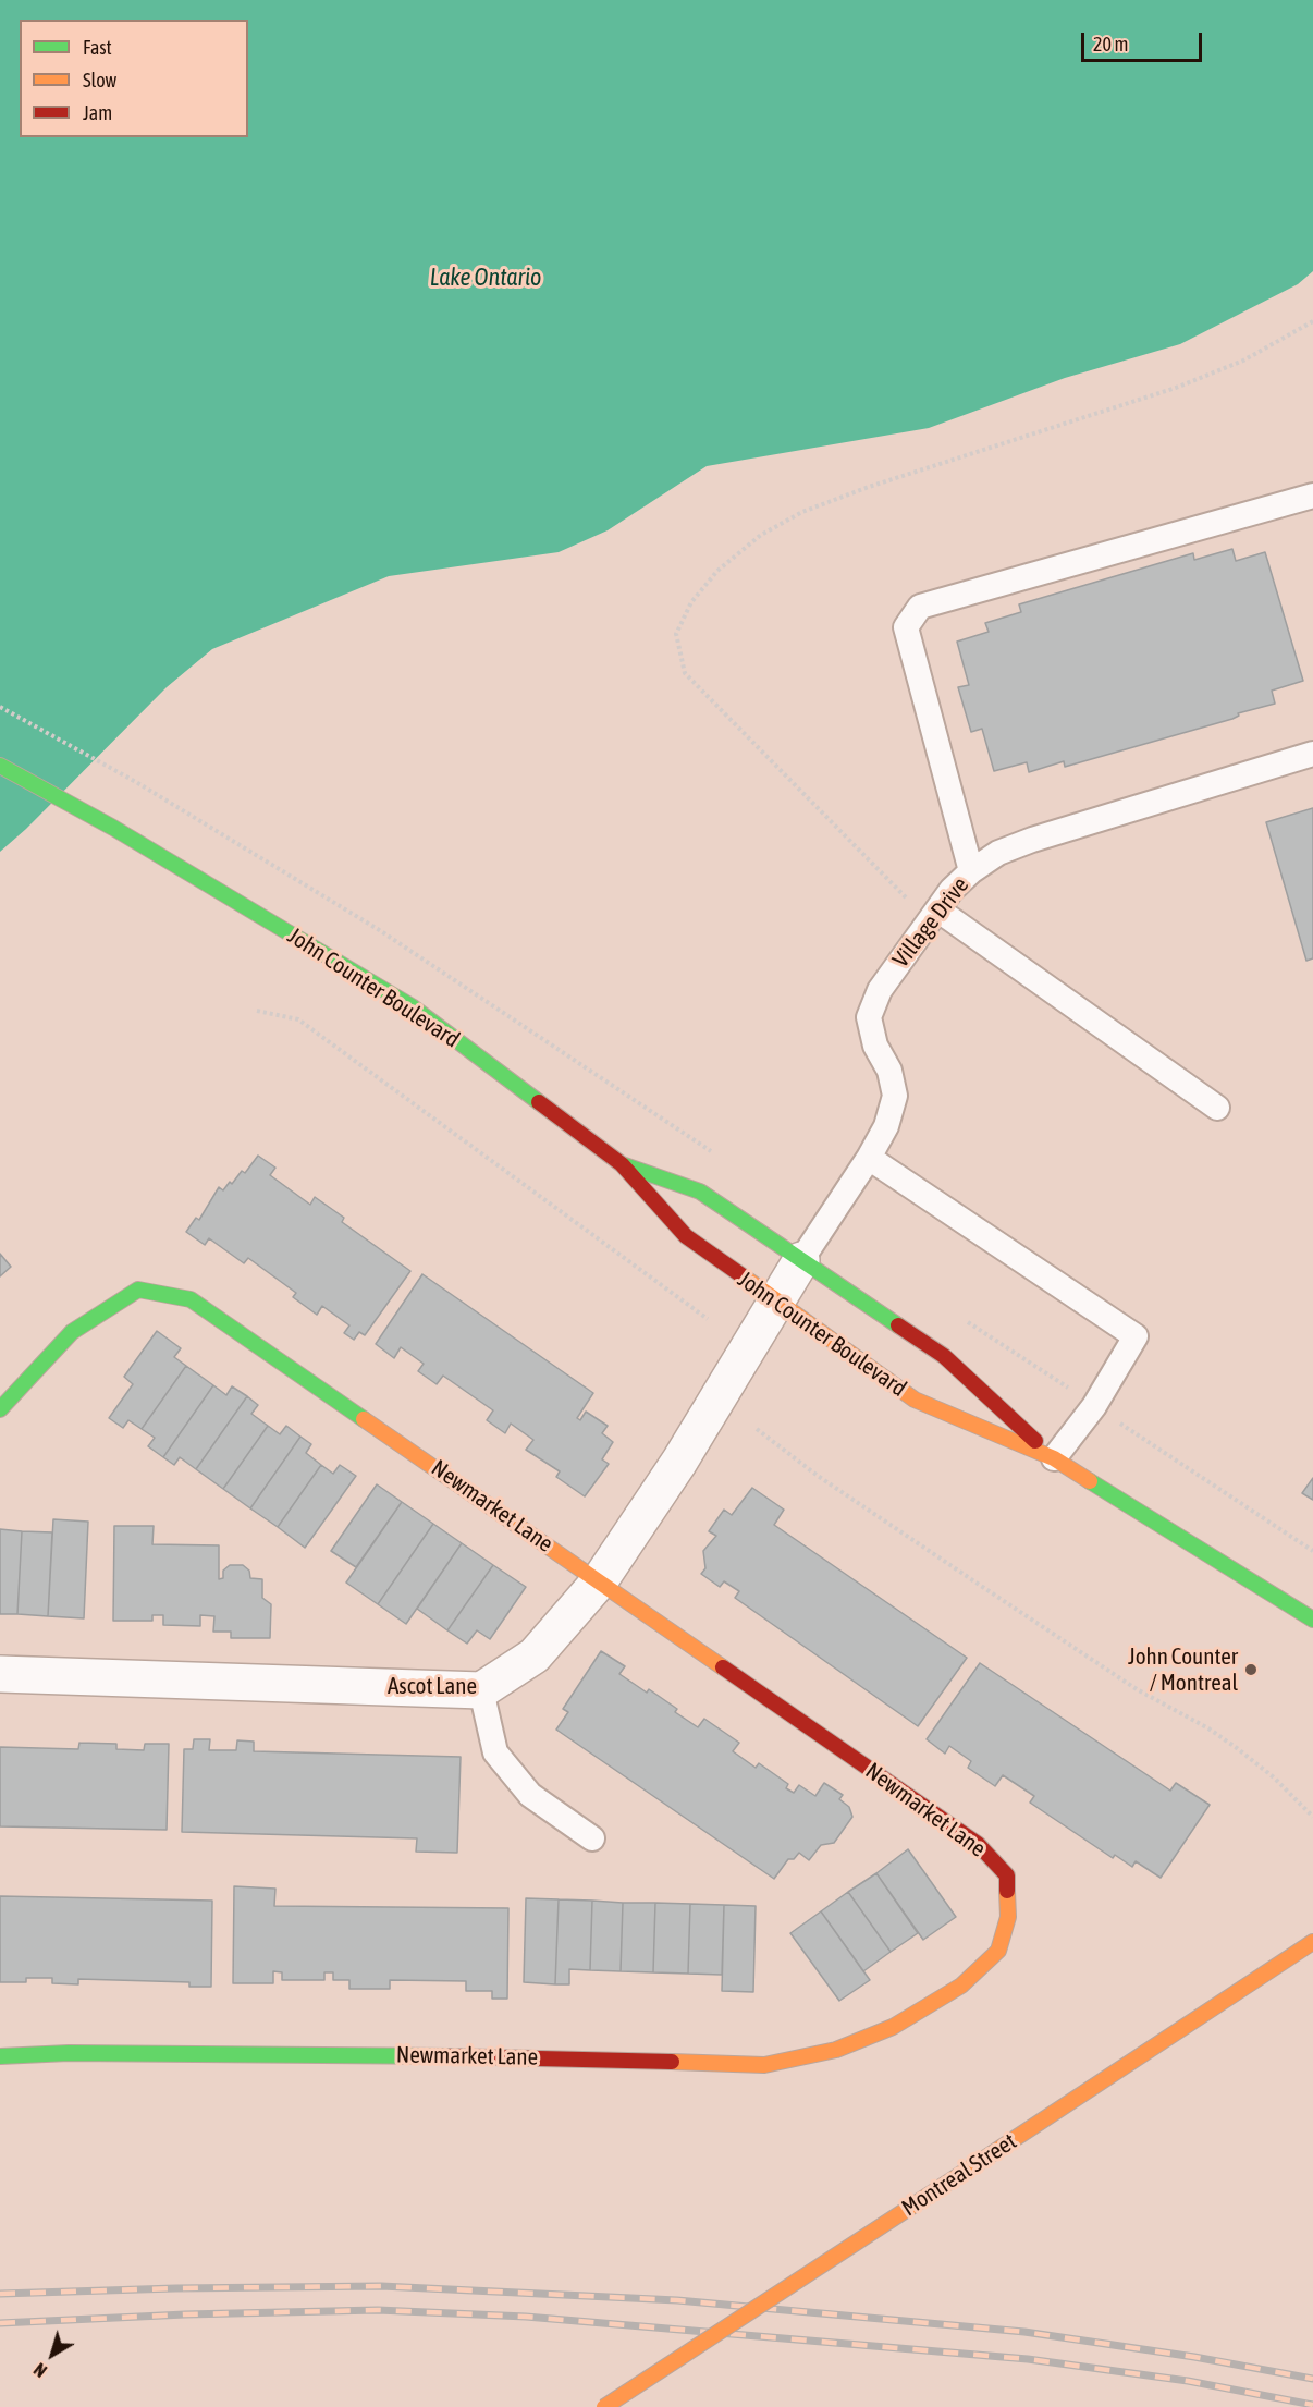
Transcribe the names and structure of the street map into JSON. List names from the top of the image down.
{
  "streets": {
    "main road": ["John Counter Boulevard", "Newmarket Lane", "Montreal Street"],
    "street": ["Ascot Lane"],
    "lane": ["Village Drive"]
  },
  "crossings": [
    ["Village Drive", "John Counter Boulevard"],
    ["Village Drive", "Ascot Lane"],
    ["John Counter Boulevard", "Ascot Lane"],
    ["Newmarket Lane", "Ascot Lane"]
  ],
  "water": ["Lake Ontario"],
  "places": ["John Counter / Montreal"],
  "legend": ["Fast", "Slow", "Jam"],
  "scale_bar": "20 m",
  "north": "bottom left"
}
